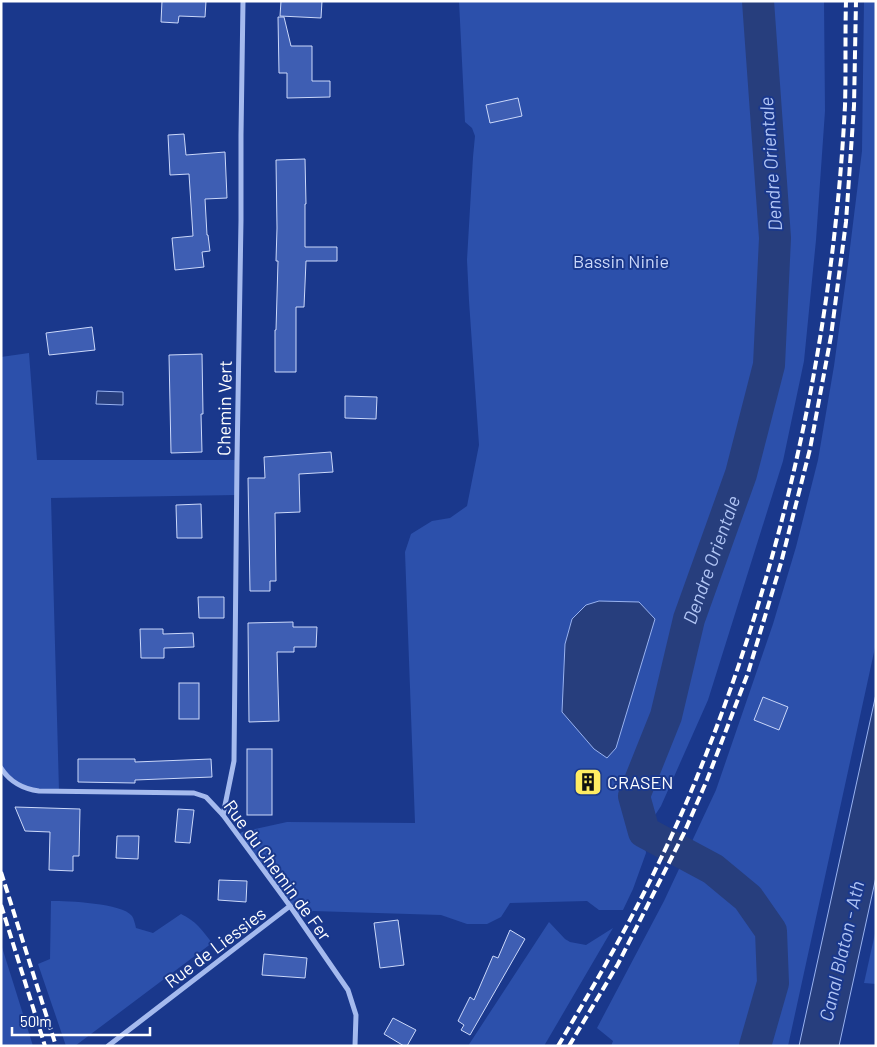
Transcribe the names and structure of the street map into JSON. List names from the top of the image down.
{
  "streets": {
    "street": ["Chemin Vert", "Rue du Chemin de Fer", "Rue de Liessies"]
  },
  "crossings": [
    ["Chemin Vert", "Rue du Chemin de Fer"],
    ["Rue du Chemin de Fer", "Rue de Liessies"]
  ],
  "water": ["Dendre Orientale", "Canal Blaton - Ath"],
  "parks": ["Bassin Ninie"],
  "places": {
    "building": ["CRASEN"]
  },
  "scale_bar": "50 m"
}
